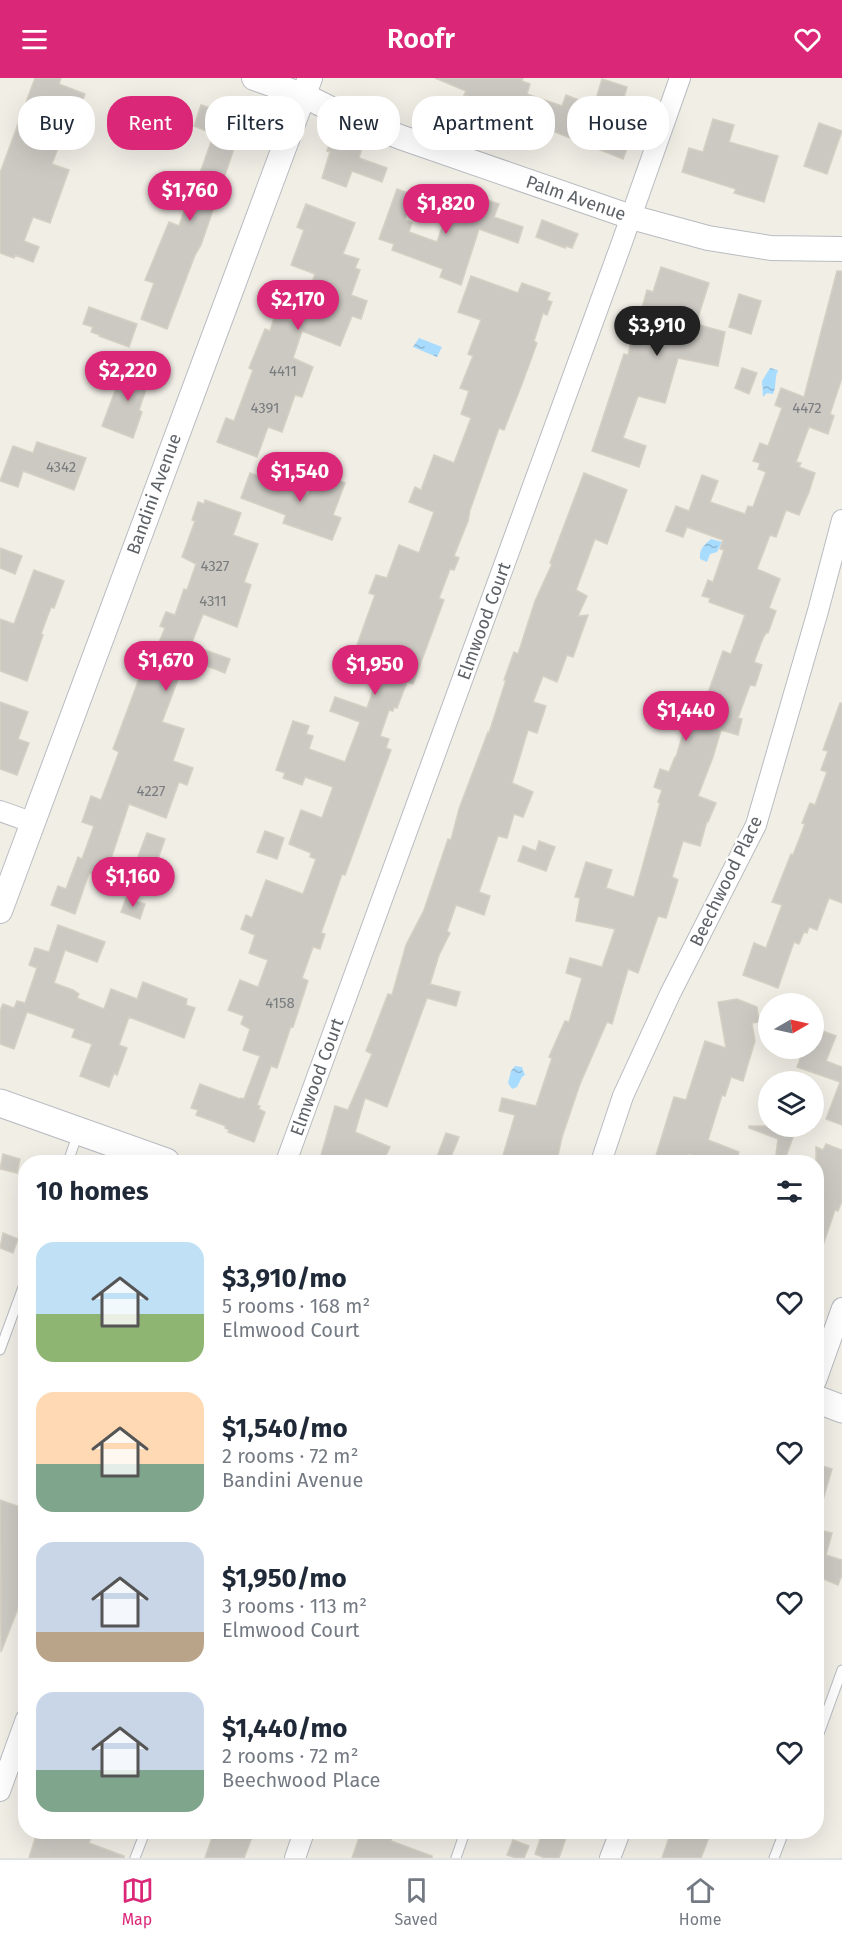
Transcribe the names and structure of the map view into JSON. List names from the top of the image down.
{
  "streets": {
    "street": [
      "Palm Avenue",
      "Bandini Avenue",
      "Elmwood Court",
      "Beechwood Place"
    ]
  },
  "crossings": [
    ["Palm Avenue", "Bandini Avenue"],
    ["Palm Avenue", "Elmwood Court"]
  ],
  "house_numbers": [
    "4411",
    "4391",
    "4472",
    "4342",
    "4327",
    "4311",
    "4227",
    "4158"
  ],
  "north": "right",
  "page": {
    "header": "Roofr",
    "chip": [
      "Buy",
      "Rent",
      "Filters",
      "New",
      "Apartment",
      "House"
    ],
    "price": [
      "$1,760",
      "$1,820",
      "$2,170",
      "$3,910",
      "$2,220",
      "$1,540",
      "$1,670",
      "$1,950",
      "$1,440",
      "$1,160"
    ],
    "heading": "10 homes",
    "list": [
      {
        "name": "$3,910/mo",
        "note": "5 rooms · 168 m² · Elmwood Court"
      },
      {
        "name": "$1,540/mo",
        "note": "2 rooms · 72 m² · Bandini Avenue"
      },
      {
        "name": "$1,950/mo",
        "note": "3 rooms · 113 m² · Elmwood Court"
      },
      {
        "name": "$1,440/mo",
        "note": "2 rooms · 72 m² · Beechwood Place"
      }
    ],
    "tabs": ["Map", "Saved", "Home"]
  }
}
